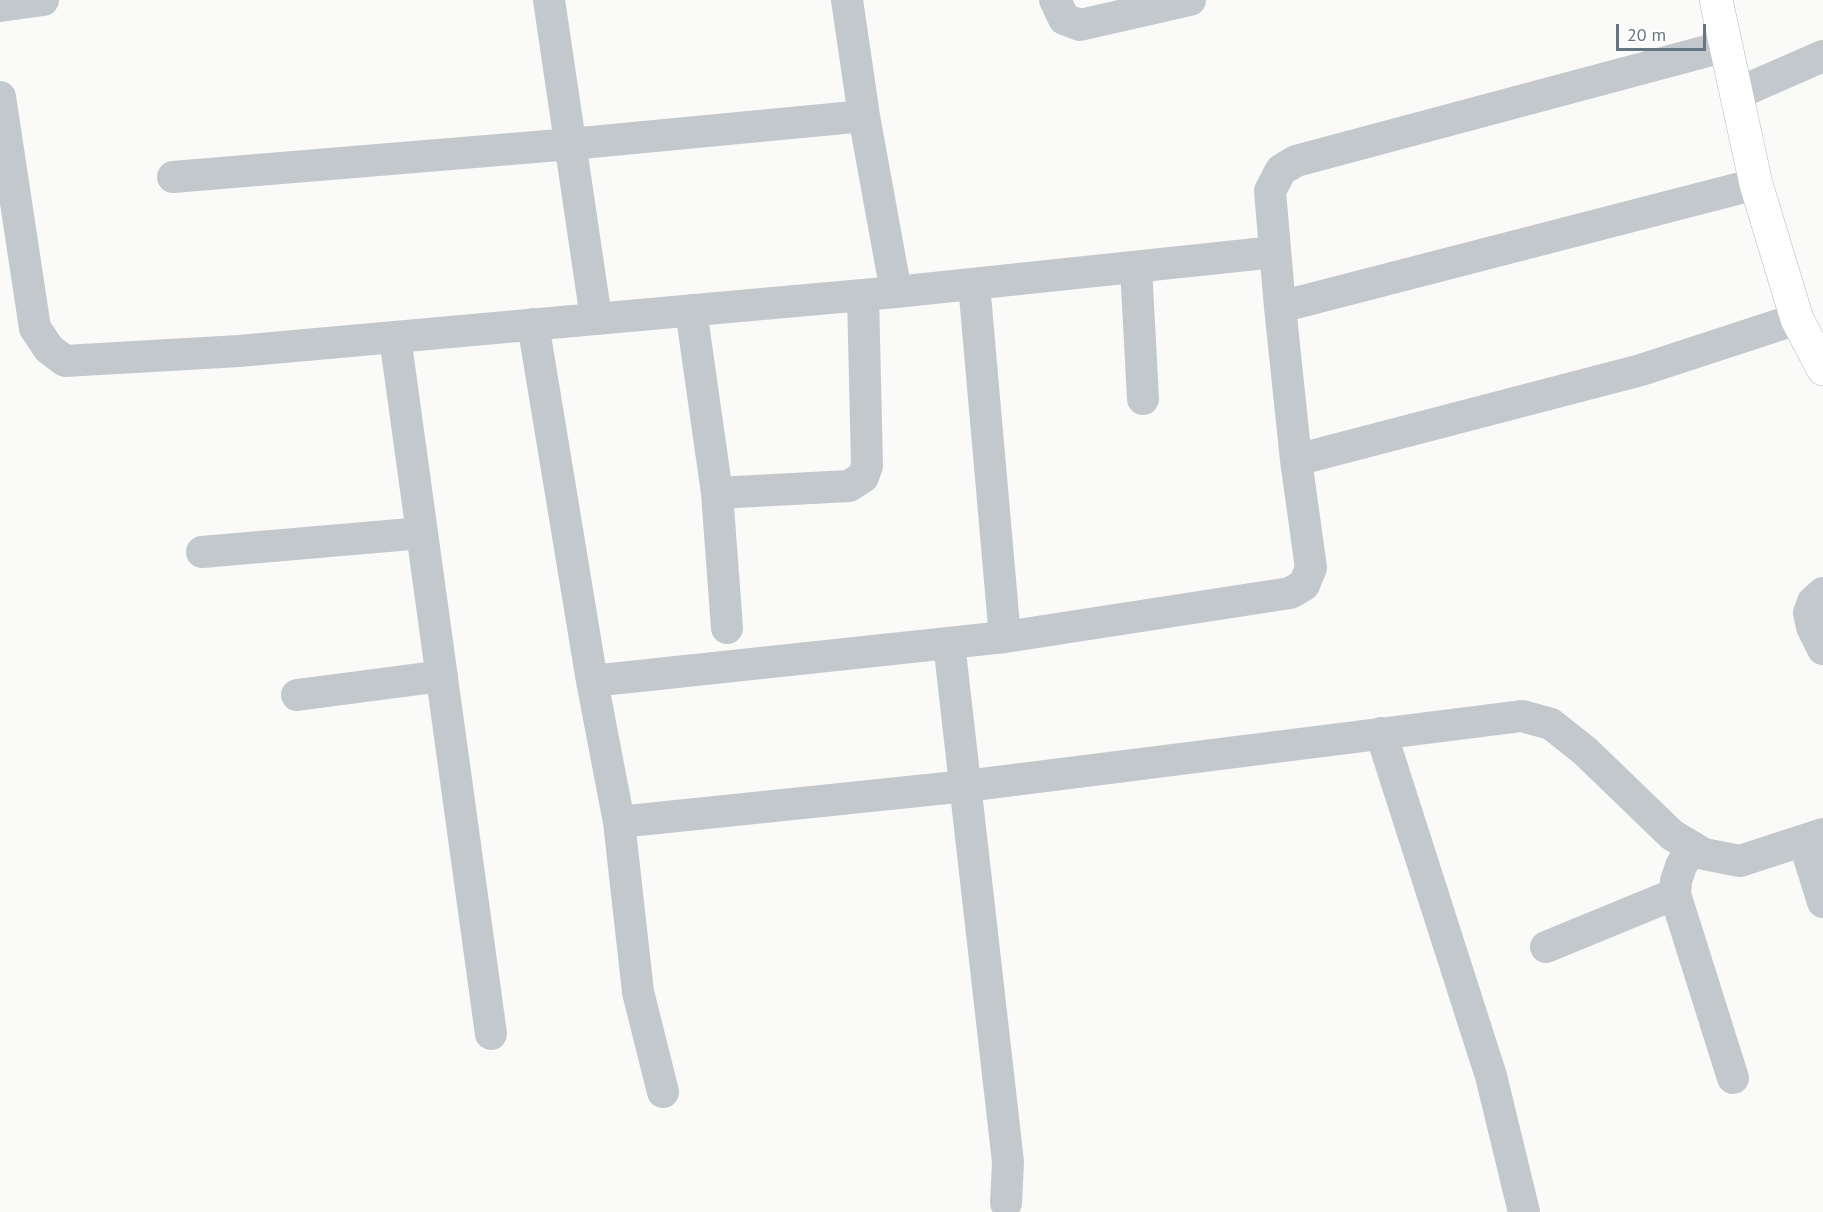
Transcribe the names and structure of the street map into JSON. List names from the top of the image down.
{
  "scale_bar": "20 m"
}
